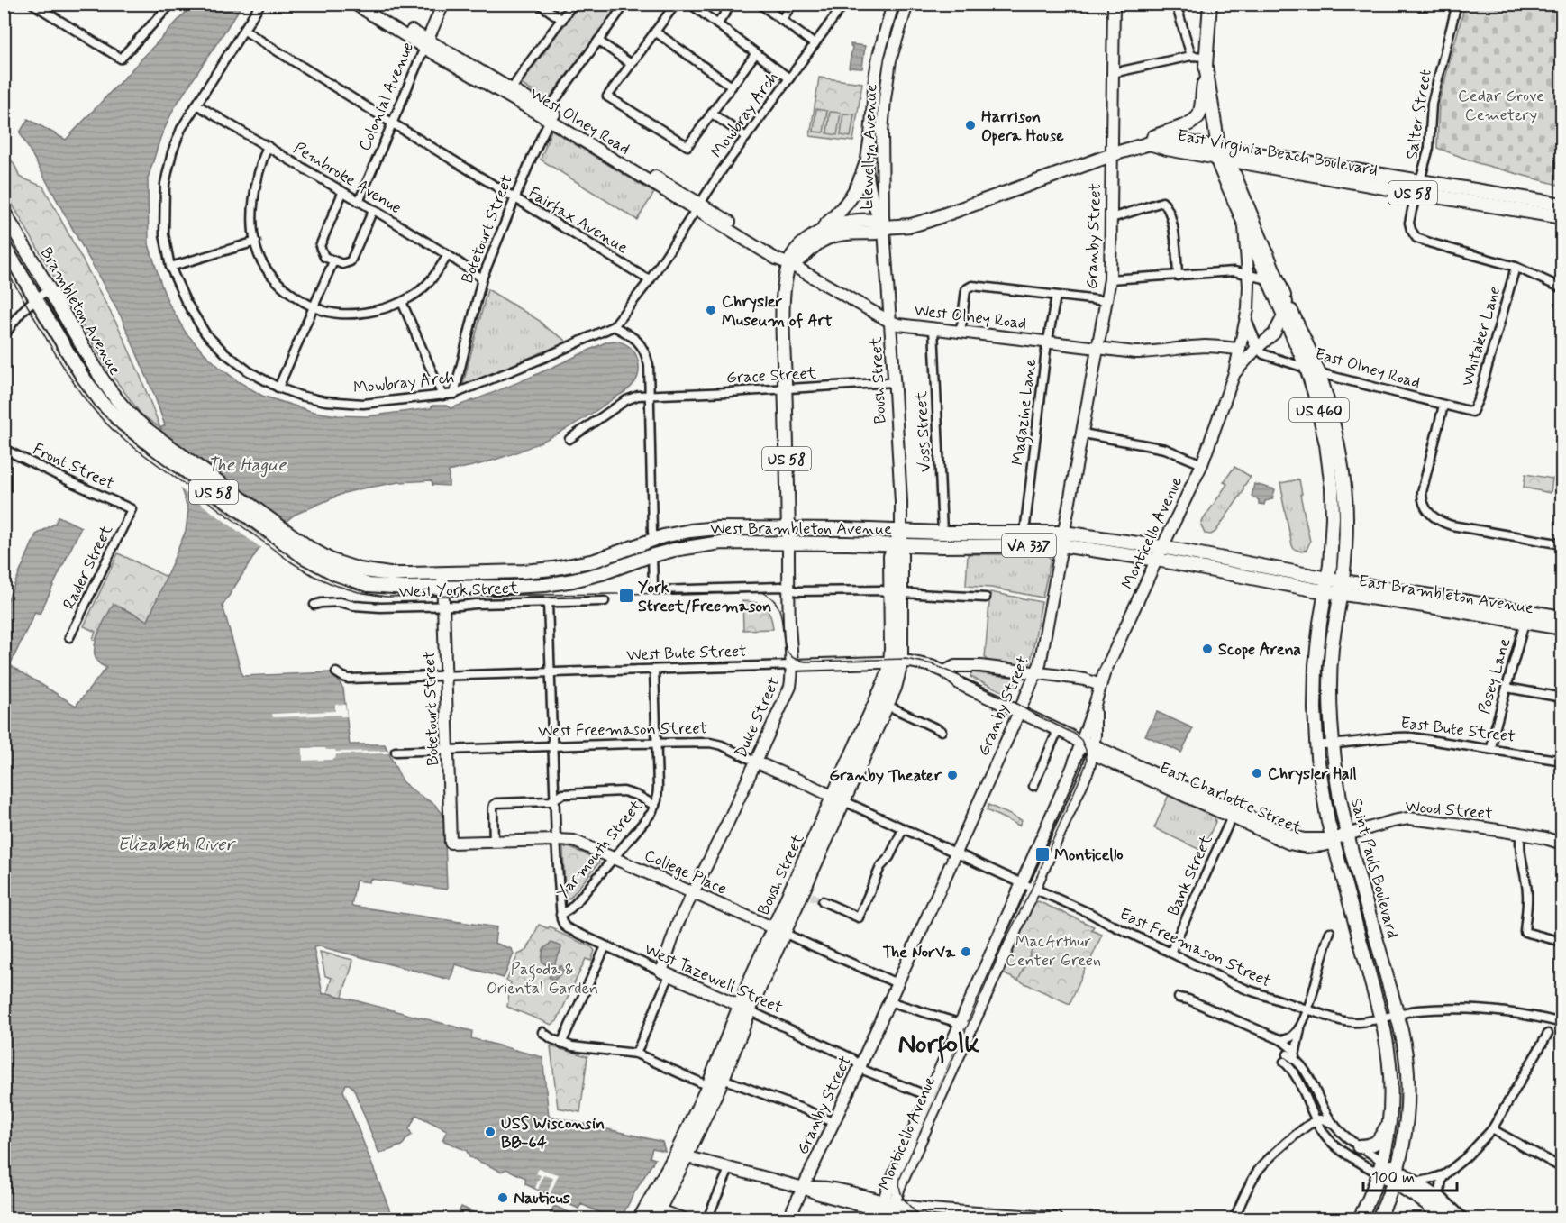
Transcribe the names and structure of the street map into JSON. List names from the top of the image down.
{
  "streets": {
    "main road": [
      "East Virginia Beach Boulevard",
      "US 58",
      "Brambleton Avenue",
      "Boush Street",
      "US 460",
      "West Brambleton Avenue",
      "Monticello Avenue",
      "VA 337",
      "East Brambleton Avenue",
      "Duke Street",
      "Saint Pauls Boulevard"
    ],
    "street": [
      "Colonial Avenue",
      "Mowbray Arch",
      "Salter Street",
      "West Olney Road",
      "Llewellyn Avenue",
      "Pembroke Avenue",
      "Fairfax Avenue",
      "Botetourt Street",
      "Granby Street",
      "Whitaker Lane",
      "East Olney Road",
      "Grace Street",
      "Magazine Lane",
      "Voss Street",
      "Front Street",
      "Rader Street",
      "West York Street",
      "West Bute Street",
      "Posey Lane",
      "West Freemason Street",
      "East Bute Street",
      "East Charlotte Street",
      "Wood Street",
      "Yarmouth Street",
      "College Place",
      "Bank Street",
      "East Freemason Street",
      "West Tazewell Street"
    ]
  },
  "crossings": [
    ["Colonial Avenue", "West Olney Road"],
    ["Colonial Avenue", "Pembroke Avenue"],
    ["Colonial Avenue", "Fairfax Avenue"],
    ["Mowbray Arch", "West Olney Road"],
    ["Mowbray Arch", "Pembroke Avenue"],
    ["Mowbray Arch", "Fairfax Avenue"],
    ["Mowbray Arch", "Botetourt Street"],
    ["Salter Street", "East Virginia Beach Boulevard"],
    ["Salter Street", "Whitaker Lane"],
    ["West Olney Road", "US 58"],
    ["West Olney Road", "Botetourt Street"],
    ["West Olney Road", "Granby Street"],
    ["West Olney Road", "Boush Street"],
    ["West Olney Road", "Magazine Lane"],
    ["West Olney Road", "Voss Street"],
    ["West Olney Road", "Duke Street"],
    ["Llewellyn Avenue", "US 58"],
    ["Llewellyn Avenue", "Boush Street"],
    ["East Virginia Beach Boulevard", "US 58"],
    ["East Virginia Beach Boulevard", "Granby Street"],
    ["East Virginia Beach Boulevard", "Monticello Avenue"],
    ["Pembroke Avenue", "Botetourt Street"],
    ["US 58", "Granby Street"],
    ["US 58", "Boush Street"],
    ["US 58", "Duke Street"],
    ["Fairfax Avenue", "Botetourt Street"],
    ["Botetourt Street", "West Brambleton Avenue"],
    ["Botetourt Street", "West York Street"],
    ["Botetourt Street", "West Bute Street"],
    ["Botetourt Street", "West Freemason Street"],
    ["Botetourt Street", "College Place"],
    ["Granby Street", "West Brambleton Avenue"],
    ["Granby Street", "West Freemason Street"],
    ["Granby Street", "East Charlotte Street"],
    ["Granby Street", "College Place"],
    ["Granby Street", "East Freemason Street"],
    ["Granby Street", "West Tazewell Street"],
    ["Brambleton Avenue", "West Brambleton Avenue"],
    ["Whitaker Lane", "East Olney Road"],
    ["East Olney Road", "Monticello Avenue"],
    ["East Olney Road", "Saint Pauls Boulevard"],
    ["Grace Street", "Boush Street"],
    ["Grace Street", "Duke Street"],
    ["Boush Street", "West Brambleton Avenue"],
    ["Boush Street", "West Bute Street"],
    ["Boush Street", "West Freemason Street"],
    ["Boush Street", "College Place"],
    ["Boush Street", "West Tazewell Street"],
    ["Magazine Lane", "West Brambleton Avenue"],
    ["Voss Street", "West Brambleton Avenue"],
    ["Front Street", "Rader Street"],
    ["West Brambleton Avenue", "Monticello Avenue"],
    ["West Brambleton Avenue", "East Brambleton Avenue"],
    ["West Brambleton Avenue", "Duke Street"],
    ["West Brambleton Avenue", "Saint Pauls Boulevard"],
    ["Monticello Avenue", "East Charlotte Street"],
    ["Monticello Avenue", "Saint Pauls Boulevard"],
    ["Monticello Avenue", "East Freemason Street"],
    ["Monticello Avenue", "West Tazewell Street"],
    ["East Brambleton Avenue", "Posey Lane"],
    ["East Brambleton Avenue", "Saint Pauls Boulevard"],
    ["West Bute Street", "Duke Street"],
    ["West Bute Street", "East Charlotte Street"],
    ["West Bute Street", "Yarmouth Street"],
    ["Posey Lane", "East Bute Street"],
    ["Duke Street", "West Freemason Street"],
    ["Duke Street", "College Place"],
    ["Duke Street", "West Tazewell Street"],
    ["West Freemason Street", "Yarmouth Street"],
    ["West Freemason Street", "East Freemason Street"],
    ["East Bute Street", "Saint Pauls Boulevard"],
    ["East Charlotte Street", "Wood Street"],
    ["East Charlotte Street", "Saint Pauls Boulevard"],
    ["East Charlotte Street", "Bank Street"],
    ["Wood Street", "Saint Pauls Boulevard"],
    ["Yarmouth Street", "College Place"],
    ["Yarmouth Street", "West Tazewell Street"],
    ["Saint Pauls Boulevard", "East Freemason Street"],
    ["Bank Street", "East Freemason Street"]
  ],
  "districts": ["Norfolk"],
  "water": ["The Hague", "Elizabeth River"],
  "parks": ["Cedar Grove Cemetery", "MacArthur Center Green", "Pagoda & Oriental Garden"],
  "places": {
    "other": [
      "Harrison Opera House",
      "Chrysler Museum of Art",
      "Scope Arena",
      "Chrysler Hall",
      "Granby Theater",
      "The NorVa",
      "USS Wisconsin BB-64",
      "Nauticus"
    ],
    "transit": ["York Street/Freemason", "Monticello"]
  },
  "scale_bar": "100 m"
}
